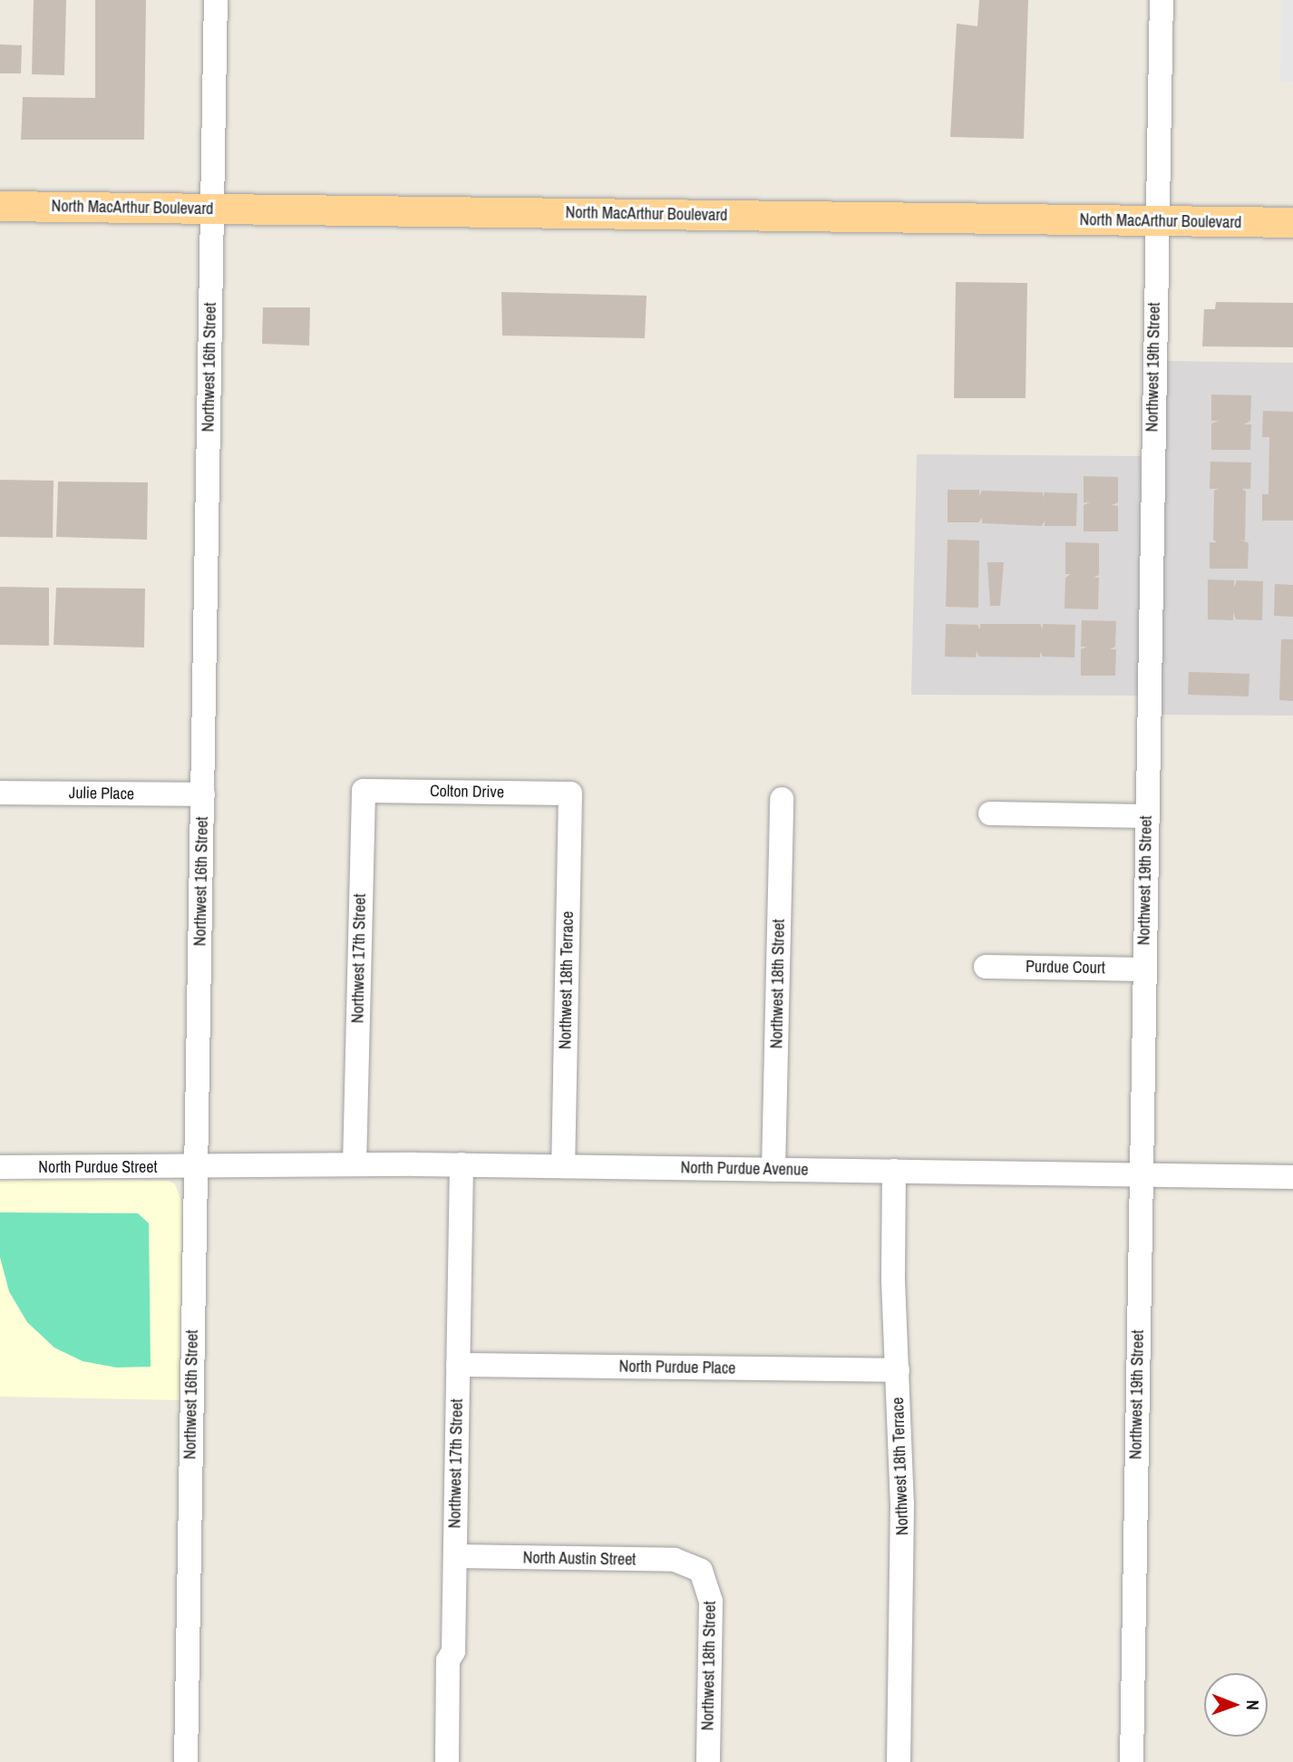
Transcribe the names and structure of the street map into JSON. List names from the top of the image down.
{
  "streets": {
    "main road": ["North MacArthur Boulevard"],
    "street": [
      "Northwest 16th Street",
      "Northwest 19th Street",
      "Colton Drive",
      "Julie Place",
      "Northwest 17th Street",
      "Purdue Court",
      "Northwest 18th Terrace",
      "Northwest 18th Street",
      "North Purdue Street",
      "North Purdue Avenue",
      "North Purdue Place",
      "North Austin Street"
    ]
  },
  "crossings": [
    ["North MacArthur Boulevard", "Northwest 16th Street"],
    ["North MacArthur Boulevard", "Northwest 19th Street"],
    ["Northwest 16th Street", "Julie Place"],
    ["Northwest 16th Street", "North Purdue Street"],
    ["Northwest 16th Street", "North Purdue Avenue"],
    ["Northwest 19th Street", "Purdue Court"],
    ["Northwest 19th Street", "North Purdue Avenue"],
    ["Colton Drive", "Northwest 17th Street"],
    ["Colton Drive", "Northwest 18th Terrace"],
    ["Northwest 17th Street", "North Purdue Avenue"],
    ["Northwest 17th Street", "North Purdue Place"],
    ["Northwest 17th Street", "North Austin Street"],
    ["Northwest 18th Terrace", "North Purdue Avenue"],
    ["Northwest 18th Terrace", "North Purdue Place"],
    ["Northwest 18th Street", "North Purdue Avenue"],
    ["Northwest 18th Street", "North Austin Street"],
    ["North Purdue Street", "North Purdue Avenue"]
  ],
  "north": "right"
}
